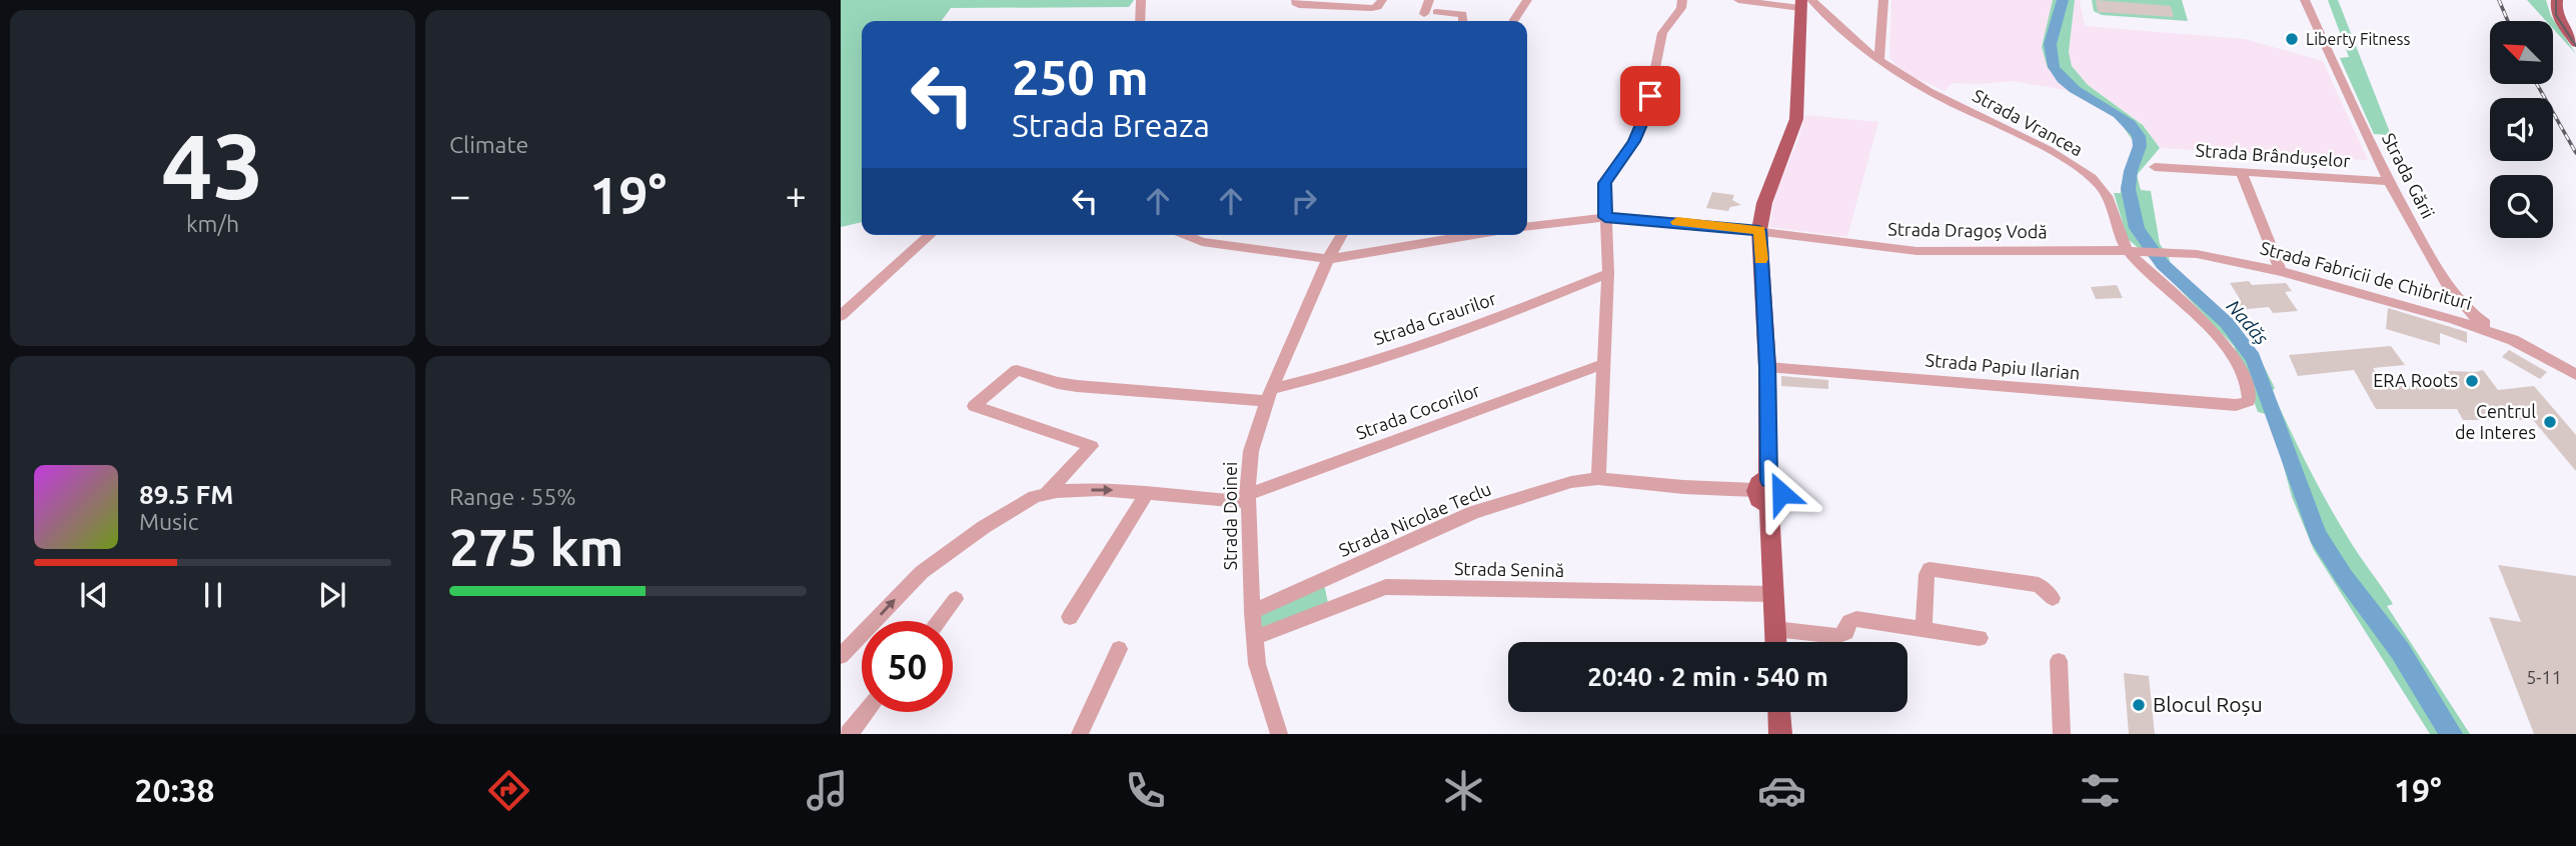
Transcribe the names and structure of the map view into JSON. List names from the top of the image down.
{
  "streets": {
    "street": [
      "Strada Vrancea",
      "Strada Brândușelor",
      "Strada Gării",
      "Strada Dragoș Vodă",
      "Strada Fabricii de Chibrituri",
      "Strada Graurilor",
      "Strada Papiu Ilarian",
      "Strada Cocorilor",
      "Strada Doinei",
      "Strada Nicolae Teclu",
      "Strada Senină"
    ]
  },
  "crossings": [
    ["Strada Vrancea", "Strada Dragoș Vodă"],
    ["Strada Vrancea", "Strada Fabricii de Chibrituri"],
    ["Strada Vrancea", "Strada Papiu Ilarian"],
    ["Strada Brândușelor", "Strada Gării"],
    ["Strada Gării", "Strada Fabricii de Chibrituri"],
    ["Strada Dragoș Vodă", "Strada Fabricii de Chibrituri"],
    ["Strada Graurilor", "Strada Cocorilor"],
    ["Strada Graurilor", "Strada Doinei"],
    ["Strada Cocorilor", "Strada Doinei"],
    ["Strada Doinei", "Strada Nicolae Teclu"],
    ["Strada Doinei", "Strada Senină"]
  ],
  "one_way": ["Strada Cocorilor"],
  "water": ["Nadăș"],
  "places": [
    "Liberty Fitness",
    "ERA Roots",
    "Centrul de Interes",
    "Blocul Roșu"
  ],
  "house_numbers": ["5-11"],
  "north": "top left",
  "page": {
    "tile": [
      ["43", "km/h"],
      "Climate",
      ["Range · 55%", "275 km"]
    ],
    "turn": ["250 m", "Strada Breaza"],
    "heat": ["−", "19°", "+"],
    "song": ["89.5 FM", "Music"],
    "limit": "50",
    "trip": "20:40 · 2 min · 540 m",
    "tabs": ["20:38", "19°"]
  }
}
